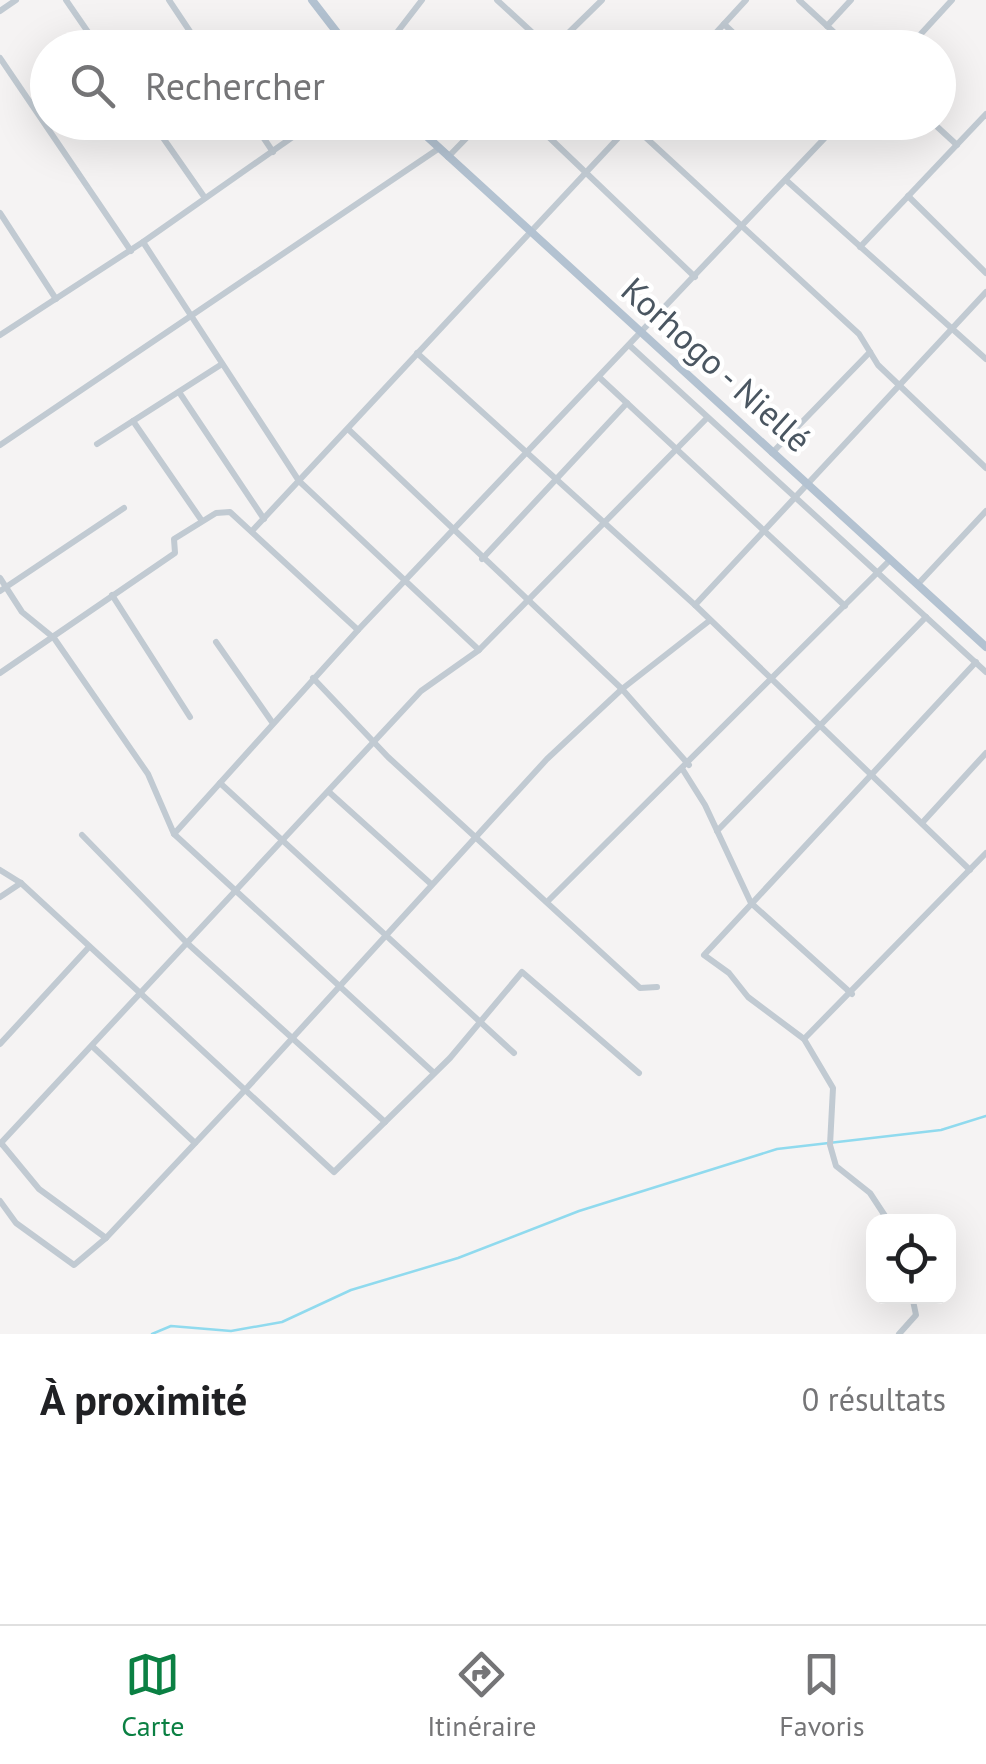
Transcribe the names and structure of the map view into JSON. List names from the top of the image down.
{
  "streets": {
    "main road": ["Korhogo - Niellé"]
  },
  "page": {
    "search": "Rechercher",
    "heading": ["À proximité", "0 résultats"],
    "nav": ["Carte", "Itinéraire", "Favoris"]
  }
}
